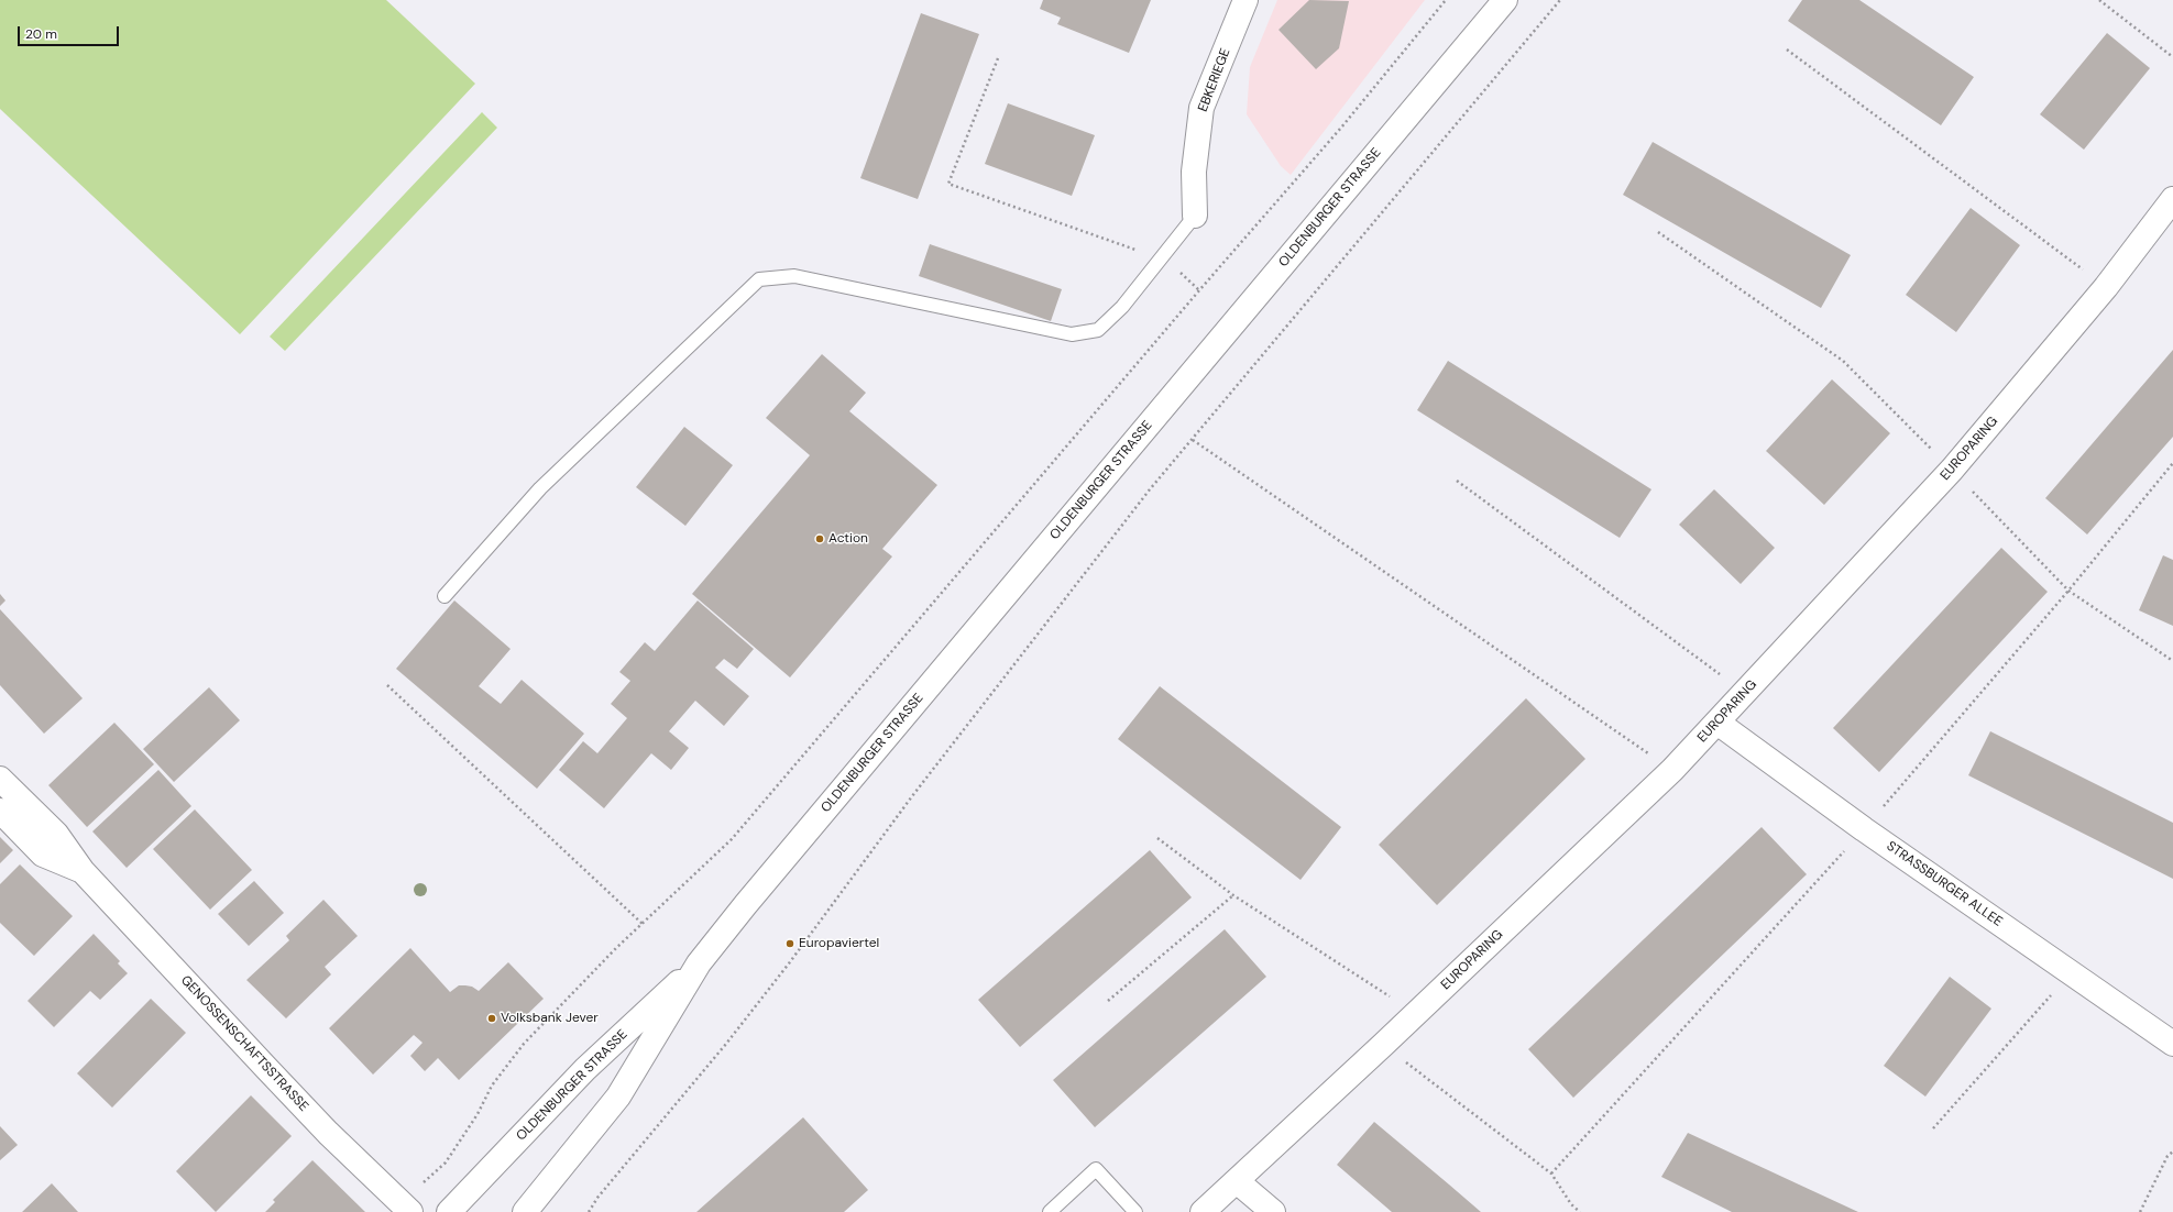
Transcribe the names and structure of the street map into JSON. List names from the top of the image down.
{
  "streets": {
    "street": [
      "EBKERIEGE",
      "OLDENBURGER STRASSE",
      "EUROPARING",
      "STRASSBURGER ALLEE",
      "GENOSSENSCHAFTSSTRASSE"
    ]
  },
  "crossings": [
    ["EUROPARING", "STRASSBURGER ALLEE"]
  ],
  "places": ["Action", "Europaviertel", "Volksbank Jever"],
  "scale_bar": "20 m"
}
